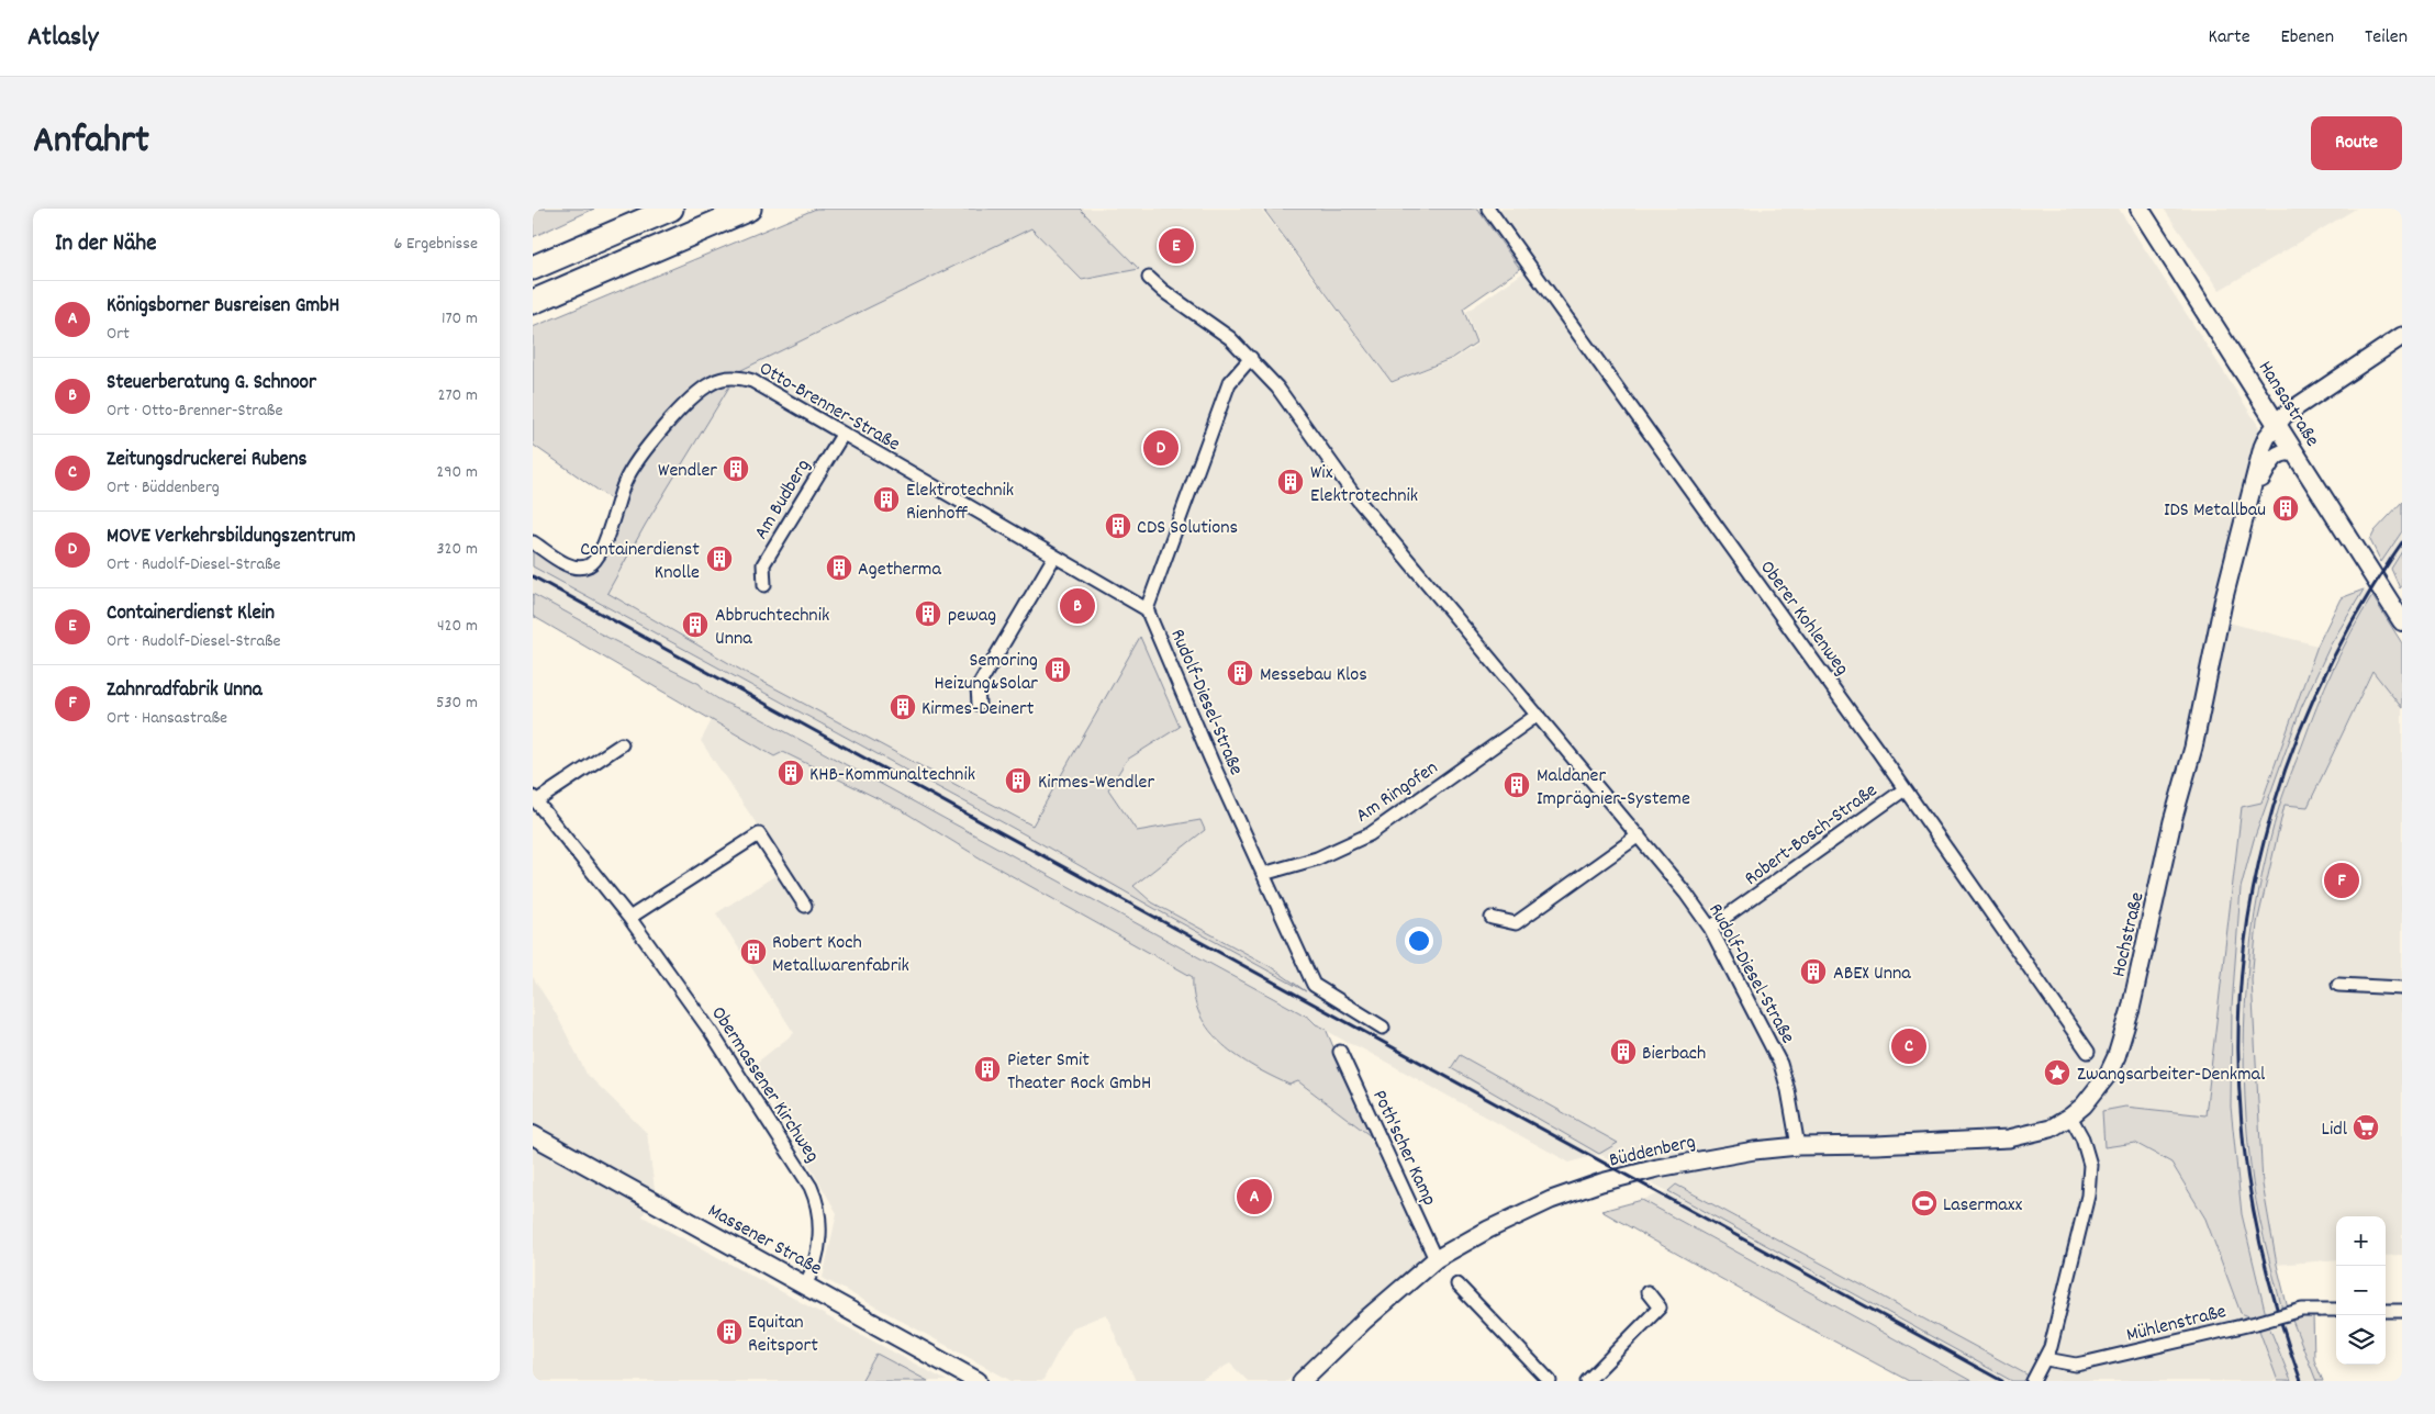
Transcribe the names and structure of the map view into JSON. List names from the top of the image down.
{
  "streets": {
    "main road": ["Hansastraße", "Massener Straße"],
    "street": [
      "Otto-Brenner-Straße",
      "Am Budberg",
      "Oberer Kohlenweg",
      "Rudolf-Diesel-Straße",
      "Am Ringofen",
      "Robert-Bosch-Straße",
      "Hochstraße",
      "Obermassener Kirchweg",
      "Poth'scher Kamp",
      "Büddenberg",
      "Mühlenstraße"
    ]
  },
  "crossings": [
    ["Hansastraße", "Hochstraße"],
    ["Otto-Brenner-Straße", "Am Budberg"],
    ["Otto-Brenner-Straße", "Rudolf-Diesel-Straße"],
    ["Oberer Kohlenweg", "Robert-Bosch-Straße"],
    ["Rudolf-Diesel-Straße", "Am Ringofen"],
    ["Rudolf-Diesel-Straße", "Robert-Bosch-Straße"],
    ["Rudolf-Diesel-Straße", "Büddenberg"],
    ["Hochstraße", "Büddenberg"],
    ["Obermassener Kirchweg", "Massener Straße"],
    ["Poth'scher Kamp", "Büddenberg"]
  ],
  "places": {
    "building": [
      "Wendler",
      "Wix Elektrotechnik",
      "Elektrotechnik Rienhoff",
      "IDS Metallbau",
      "CDS Solutions",
      "Containerdienst Knolle",
      "Agetherma",
      "pewag",
      "Abbruchtechnik Unna",
      "Semoring Heizung&Solar",
      "Messebau Klos",
      "Kirmes-Deinert",
      "KHB-Kommunaltechnik",
      "Kirmes-Wendler",
      "Maldaner Imprägnier-Systeme",
      "Robert Koch Metallwarenfabrik",
      "ABEX Unna",
      "Bierbach",
      "Pieter Smit Theater Rock GmbH",
      "Equitan Reitsport"
    ],
    "place": ["Zwangsarbeiter-Denkmal"],
    "supermarket": ["Lidl"],
    "sports": ["Lasermaxx"]
  },
  "page": {
    "header": "Atlasly",
    "nav": ["Karte", "Ebenen", "Teilen"],
    "title": "Anfahrt",
    "buttons": "Route",
    "heading": ["In der Nähe", "6 Ergebnisse"],
    "pins": [
      "E",
      "D",
      "B",
      "F",
      "C",
      "A"
    ],
    "list": [
      {
        "mark": "A",
        "name": "Königsborner Busreisen GmbH",
        "note": "Ort",
        "value": "170 m"
      },
      {
        "mark": "B",
        "name": "Steuerberatung G. Schnoor",
        "note": "Ort · Otto-Brenner-Straße",
        "value": "270 m"
      },
      {
        "mark": "C",
        "name": "Zeitungsdruckerei Rubens",
        "note": "Ort · Büddenberg",
        "value": "290 m"
      },
      {
        "mark": "D",
        "name": "MOVE Verkehrsbildungszentrum",
        "note": "Ort · Rudolf-Diesel-Straße",
        "value": "320 m"
      },
      {
        "mark": "E",
        "name": "Containerdienst Klein",
        "note": "Ort · Rudolf-Diesel-Straße",
        "value": "420 m"
      },
      {
        "mark": "F",
        "name": "Zahnradfabrik Unna",
        "note": "Ort · Hansastraße",
        "value": "530 m"
      }
    ],
    "map_buttons": ["+", "−"]
  }
}
